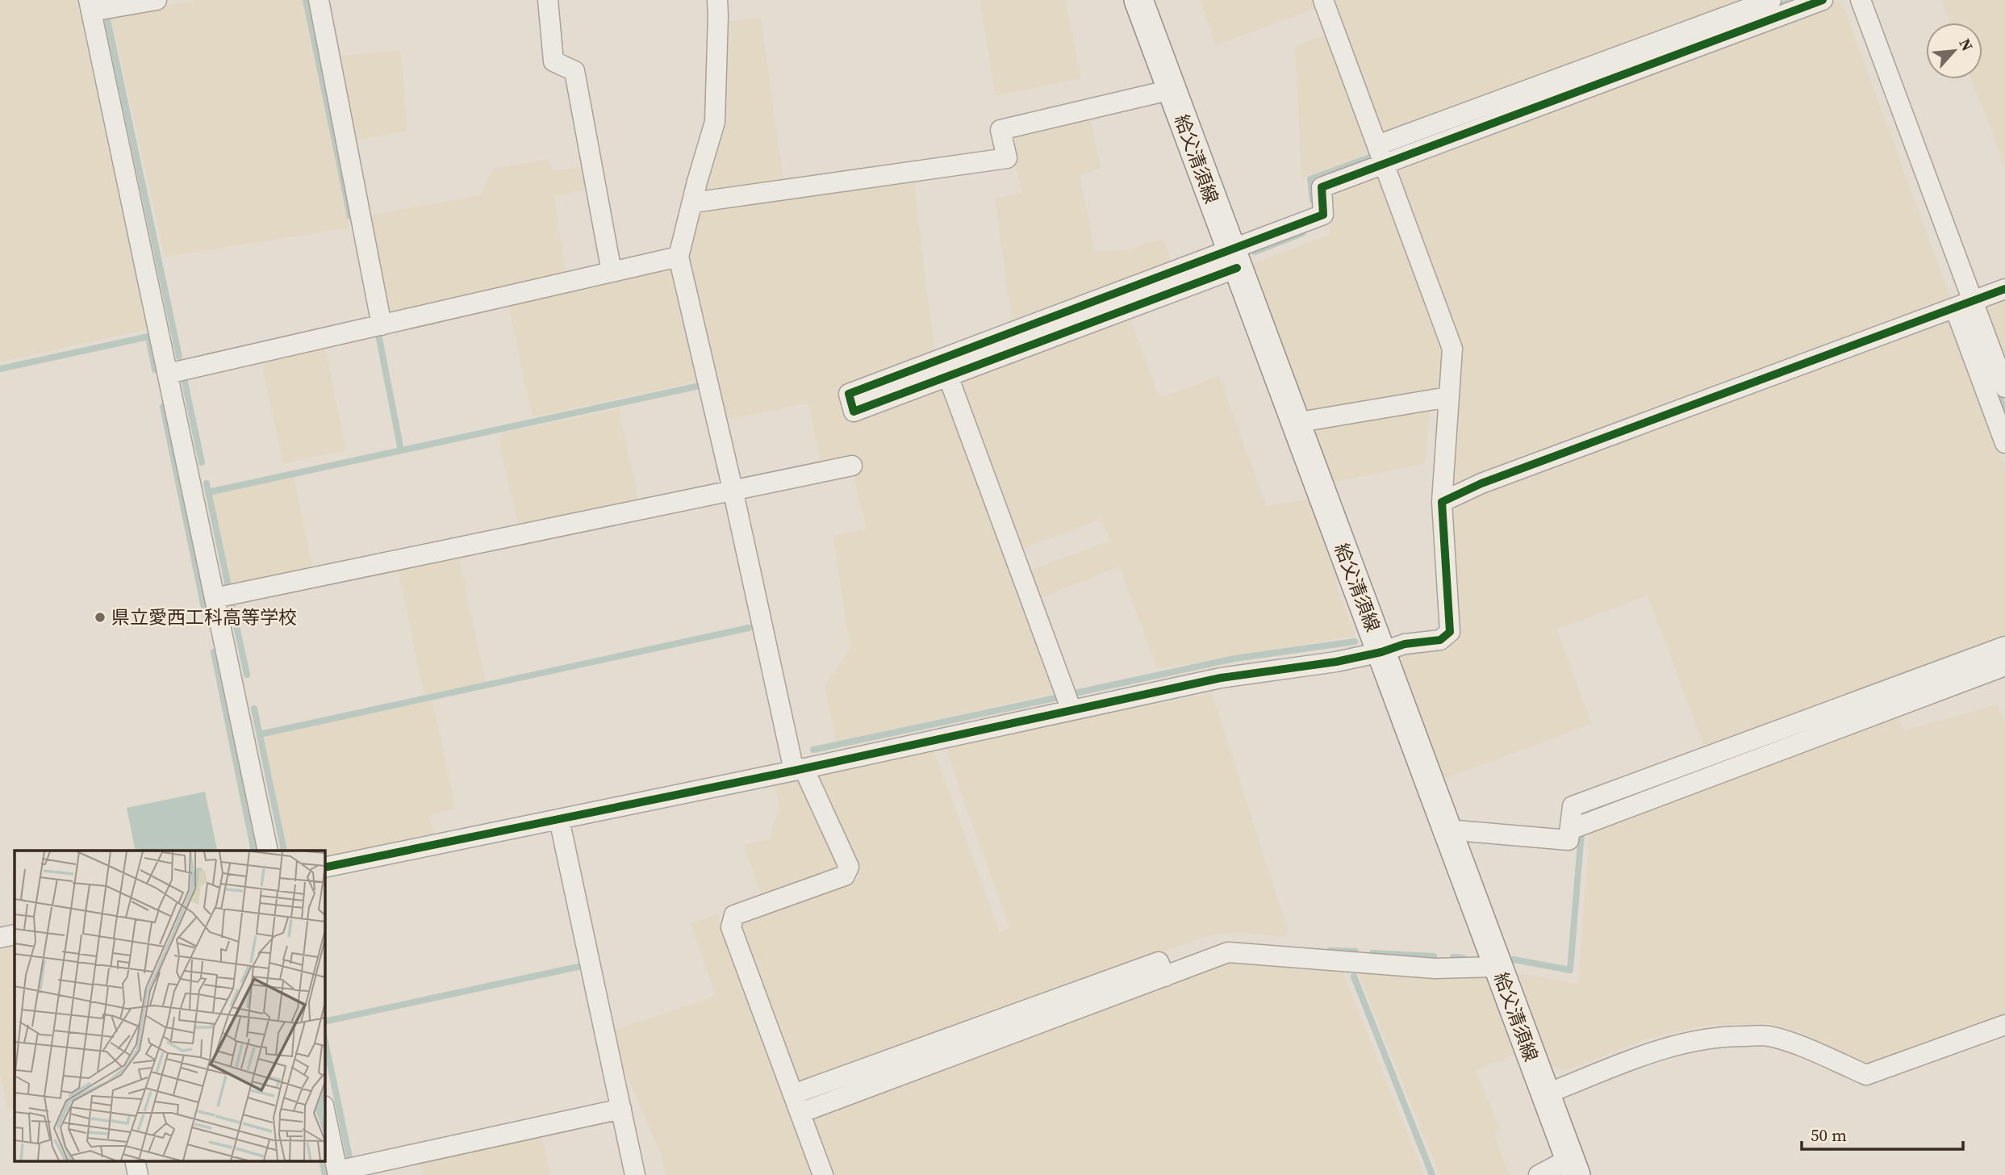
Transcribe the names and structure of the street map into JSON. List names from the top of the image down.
{
  "streets": {
    "main road": ["給父清須線"]
  },
  "places": ["県立愛西工科高等学校"],
  "scale_bar": "50 m",
  "north": "top right"
}
